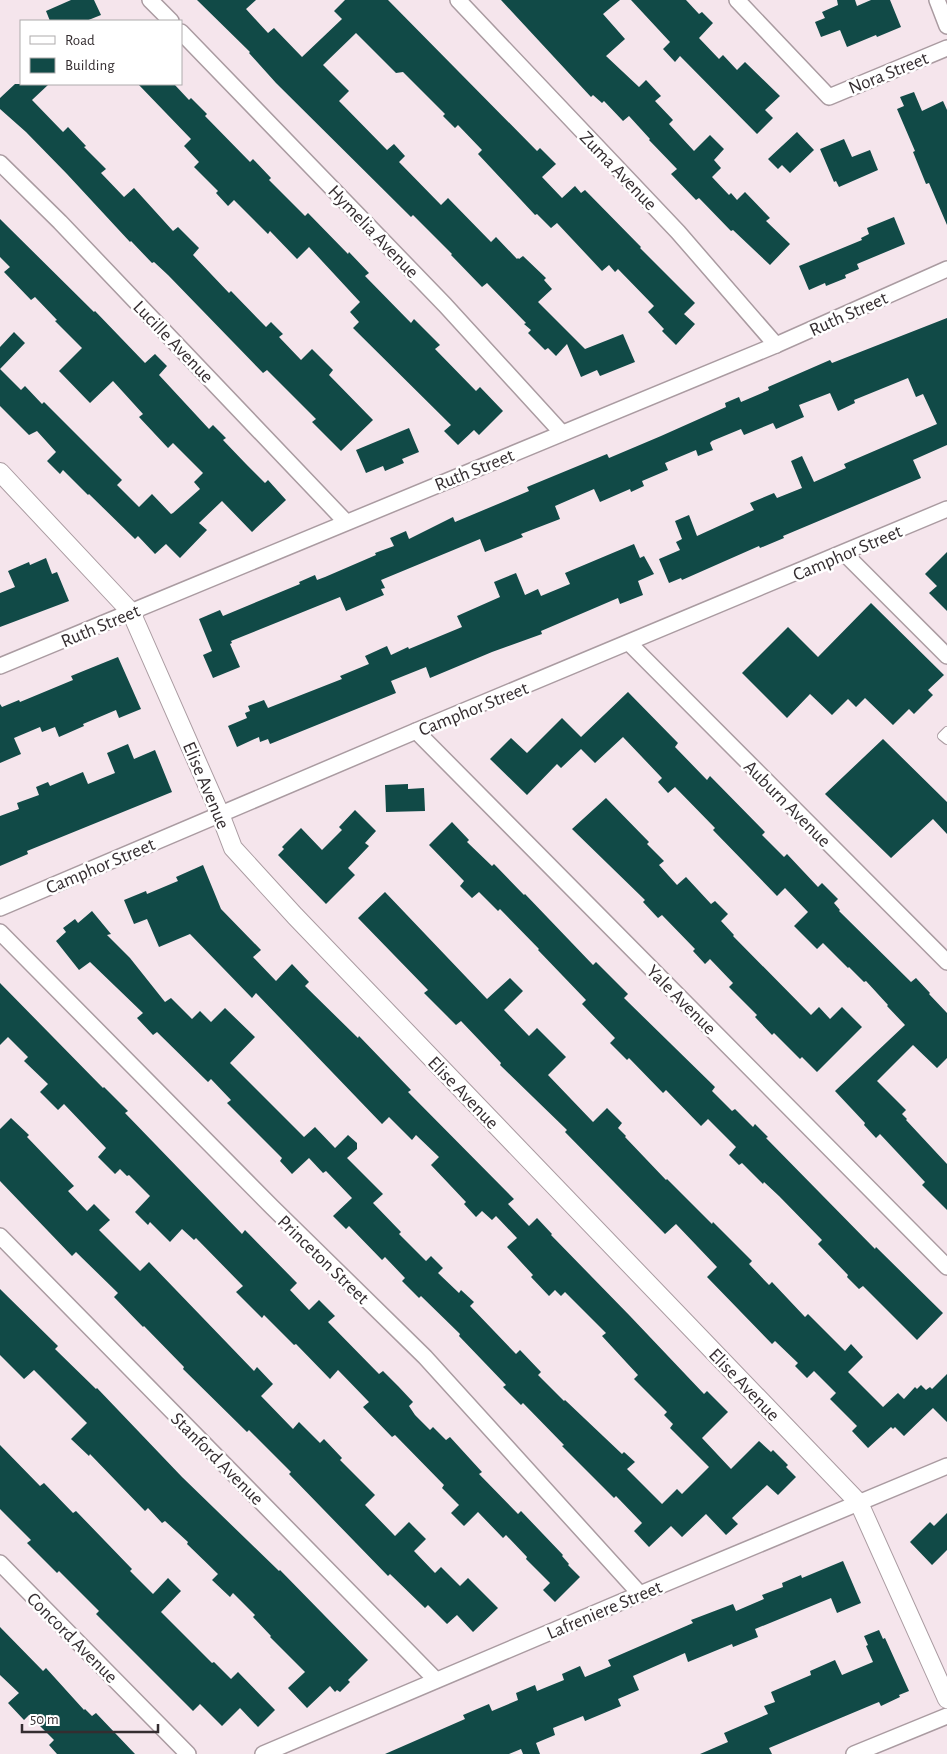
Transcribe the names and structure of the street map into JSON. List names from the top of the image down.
{
  "streets": {
    "street": [
      "Nora Street",
      "Zuma Avenue",
      "Hymelia Avenue",
      "Ruth Street",
      "Lucille Avenue",
      "Camphor Street",
      "Elise Avenue",
      "Auburn Avenue",
      "Yale Avenue",
      "Princeton Street",
      "Stanford Avenue",
      "Lafreniere Street",
      "Concord Avenue"
    ]
  },
  "crossings": [
    ["Zuma Avenue", "Ruth Street"],
    ["Hymelia Avenue", "Ruth Street"],
    ["Ruth Street", "Lucille Avenue"],
    ["Ruth Street", "Elise Avenue"],
    ["Camphor Street", "Elise Avenue"],
    ["Camphor Street", "Auburn Avenue"],
    ["Camphor Street", "Yale Avenue"],
    ["Elise Avenue", "Lafreniere Street"],
    ["Princeton Street", "Lafreniere Street"],
    ["Stanford Avenue", "Lafreniere Street"]
  ],
  "legend": ["Road", "Building"],
  "scale_bar": "50 m"
}
